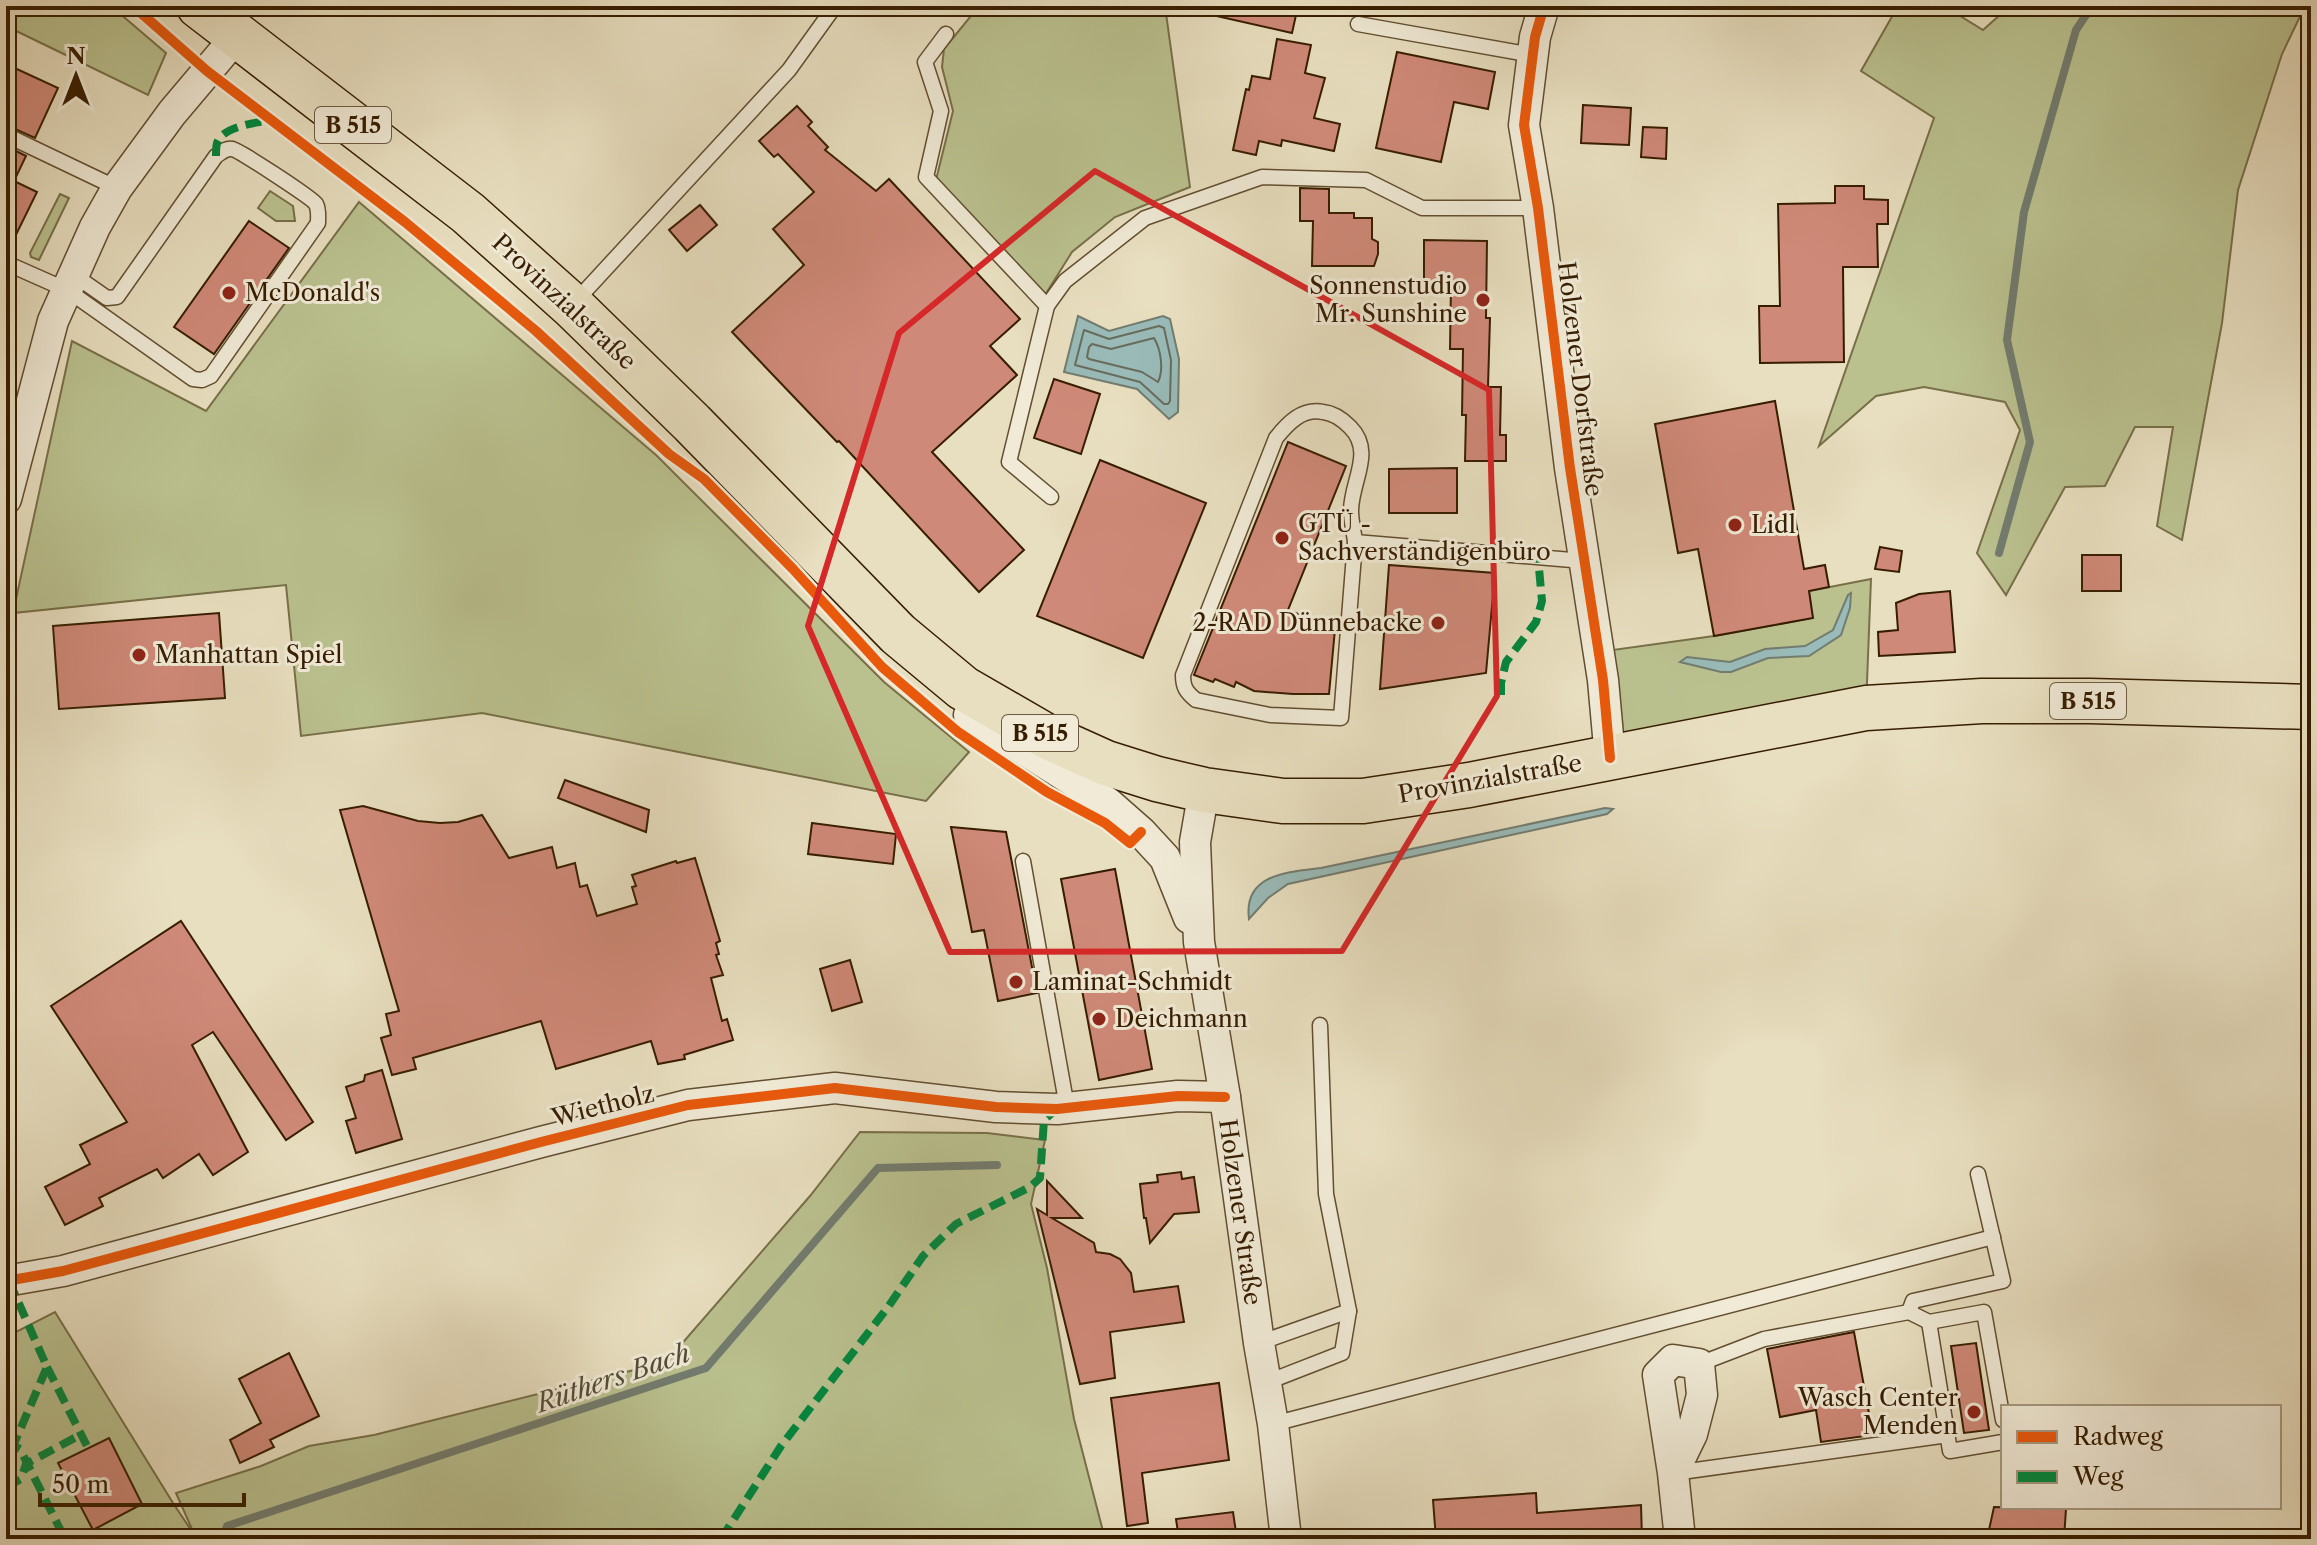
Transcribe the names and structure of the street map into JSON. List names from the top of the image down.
{
  "streets": {
    "main road": ["B 515", "Provinzialstraße"],
    "street": ["Holzener Dorfstraße", "Wietholz", "Holzener Straße"]
  },
  "crossings": [
    ["Provinzialstraße", "Holzener Dorfstraße"],
    ["Provinzialstraße", "Holzener Straße"],
    ["Wietholz", "Holzener Straße"]
  ],
  "water": ["Rüthers Bach"],
  "places": [
    "McDonald's",
    "Sonnenstudio Mr. Sunshine",
    "Lidl",
    "GTÜ - Sachverständigenbüro",
    "2-RAD Dünnebacke",
    "Manhattan Spiel",
    "Laminat-Schmidt",
    "Deichmann",
    "Wasch Center Menden"
  ],
  "legend": ["Radweg", "Weg"],
  "scale_bar": "50 m",
  "north": "top"
}
